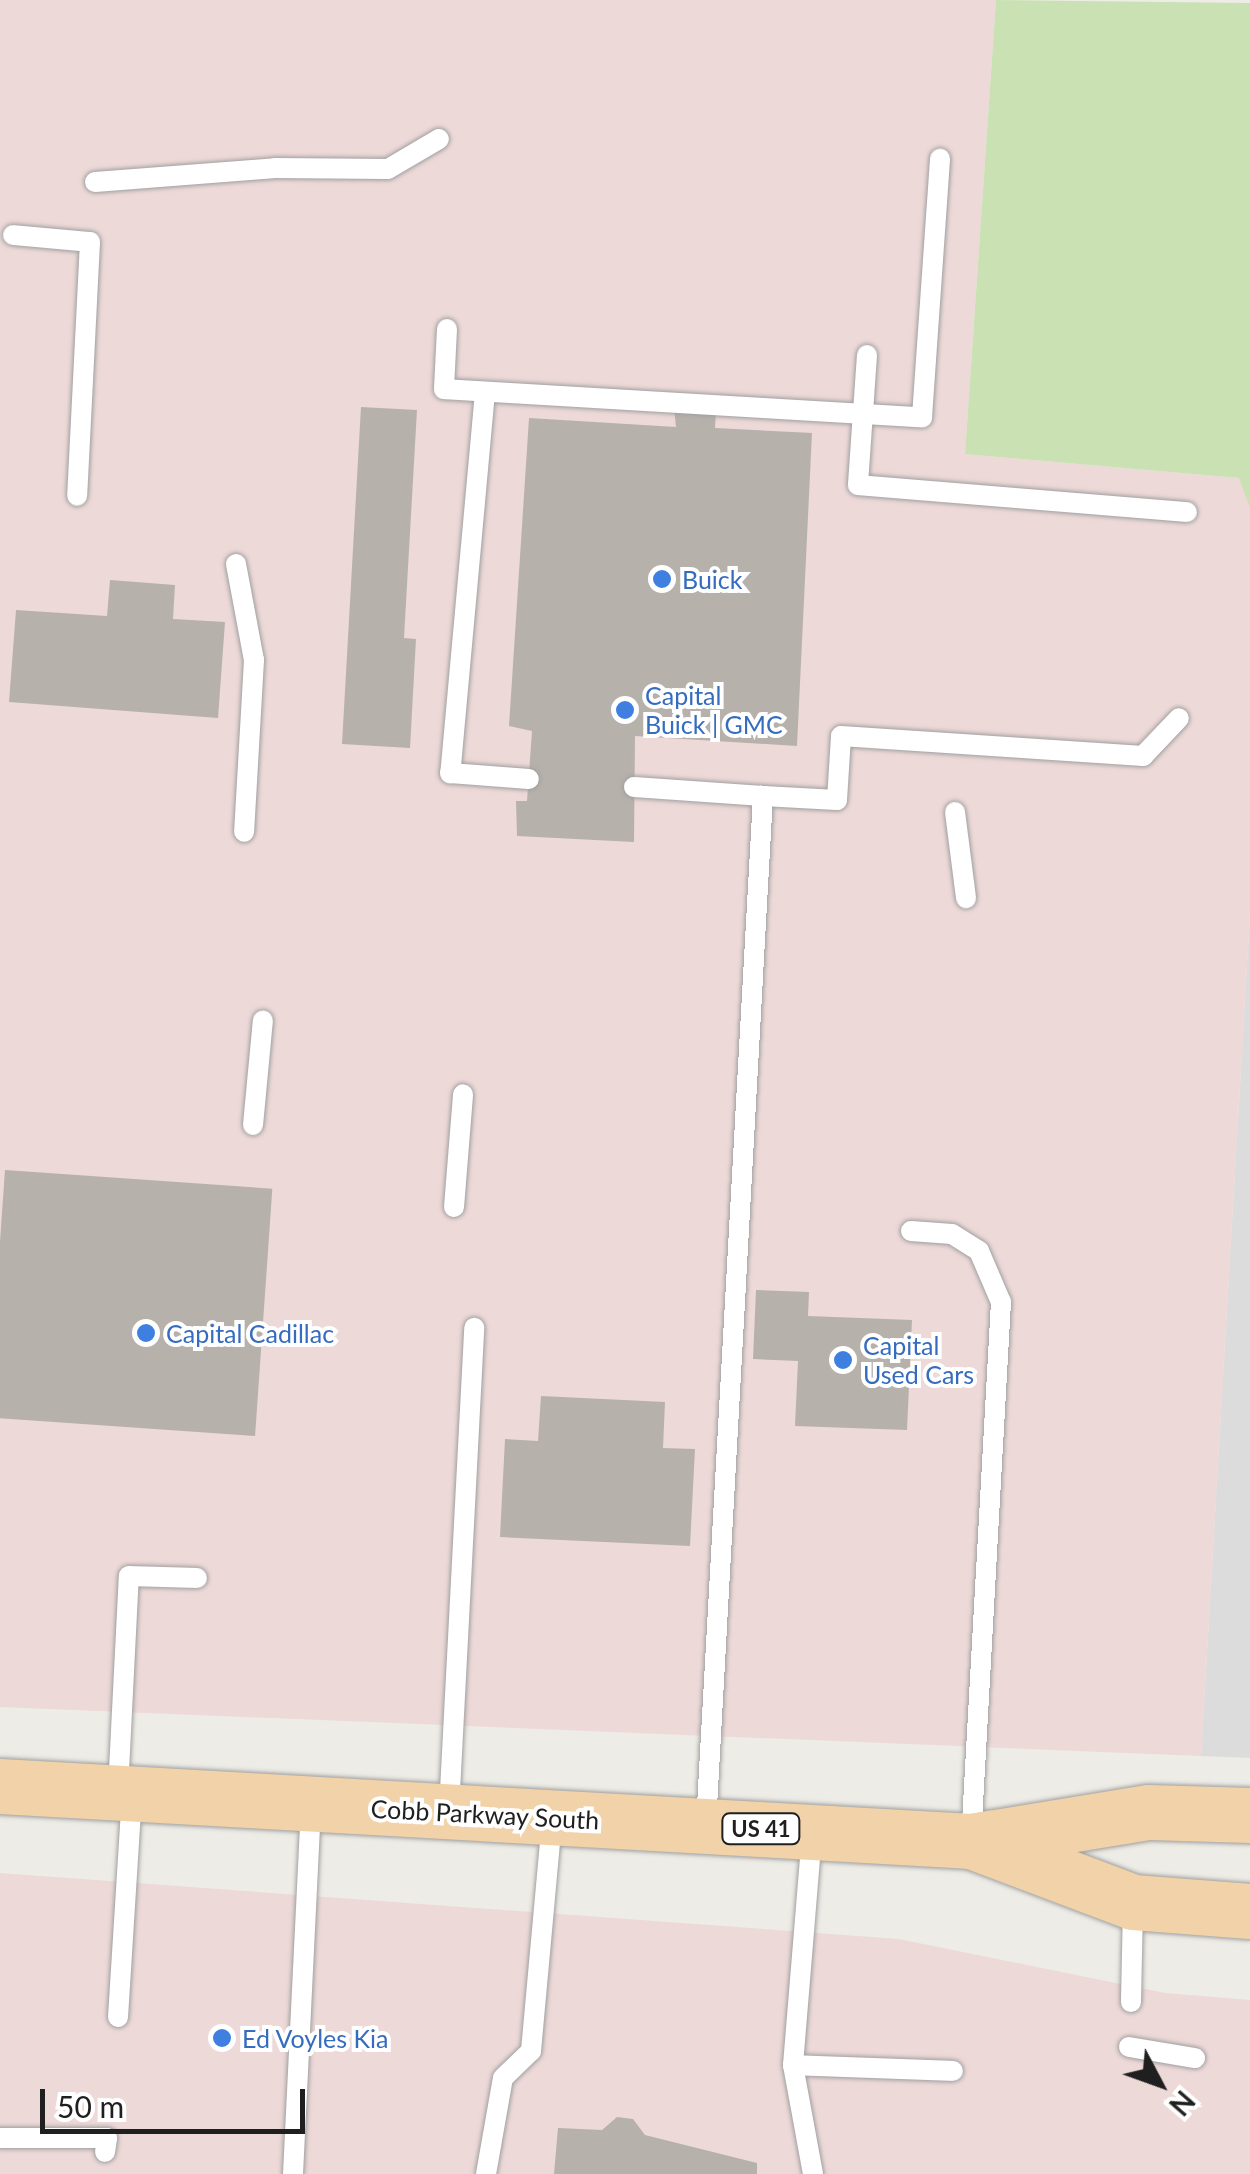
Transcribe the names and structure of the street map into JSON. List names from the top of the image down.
{
  "streets": {
    "main road": ["Cobb Parkway South", "US 41"]
  },
  "places": [
    "Buick",
    "Capital Buick | GMC",
    "Capital Cadillac",
    "Capital Used Cars",
    "Ed Voyles Kia"
  ],
  "scale_bar": "50 m",
  "north": "bottom right"
}
